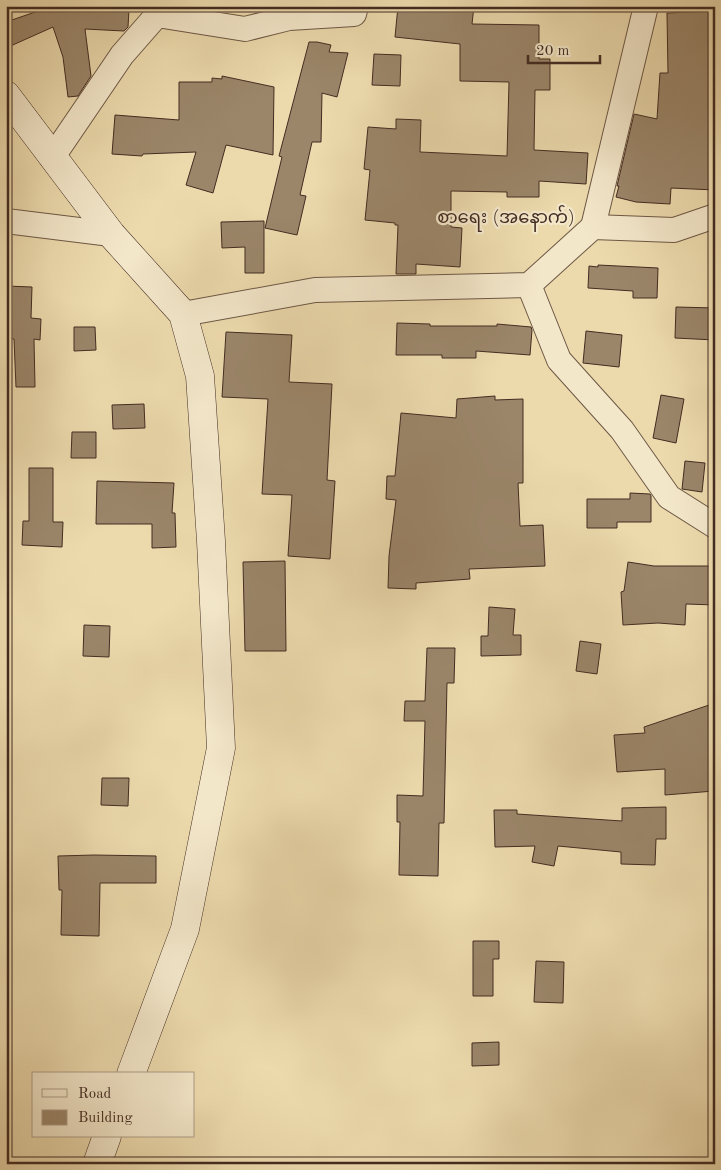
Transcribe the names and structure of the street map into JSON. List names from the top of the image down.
{
  "districts": ["စာရေး (အနောက်)"],
  "legend": ["Road", "Building"],
  "scale_bar": "20 m"
}
